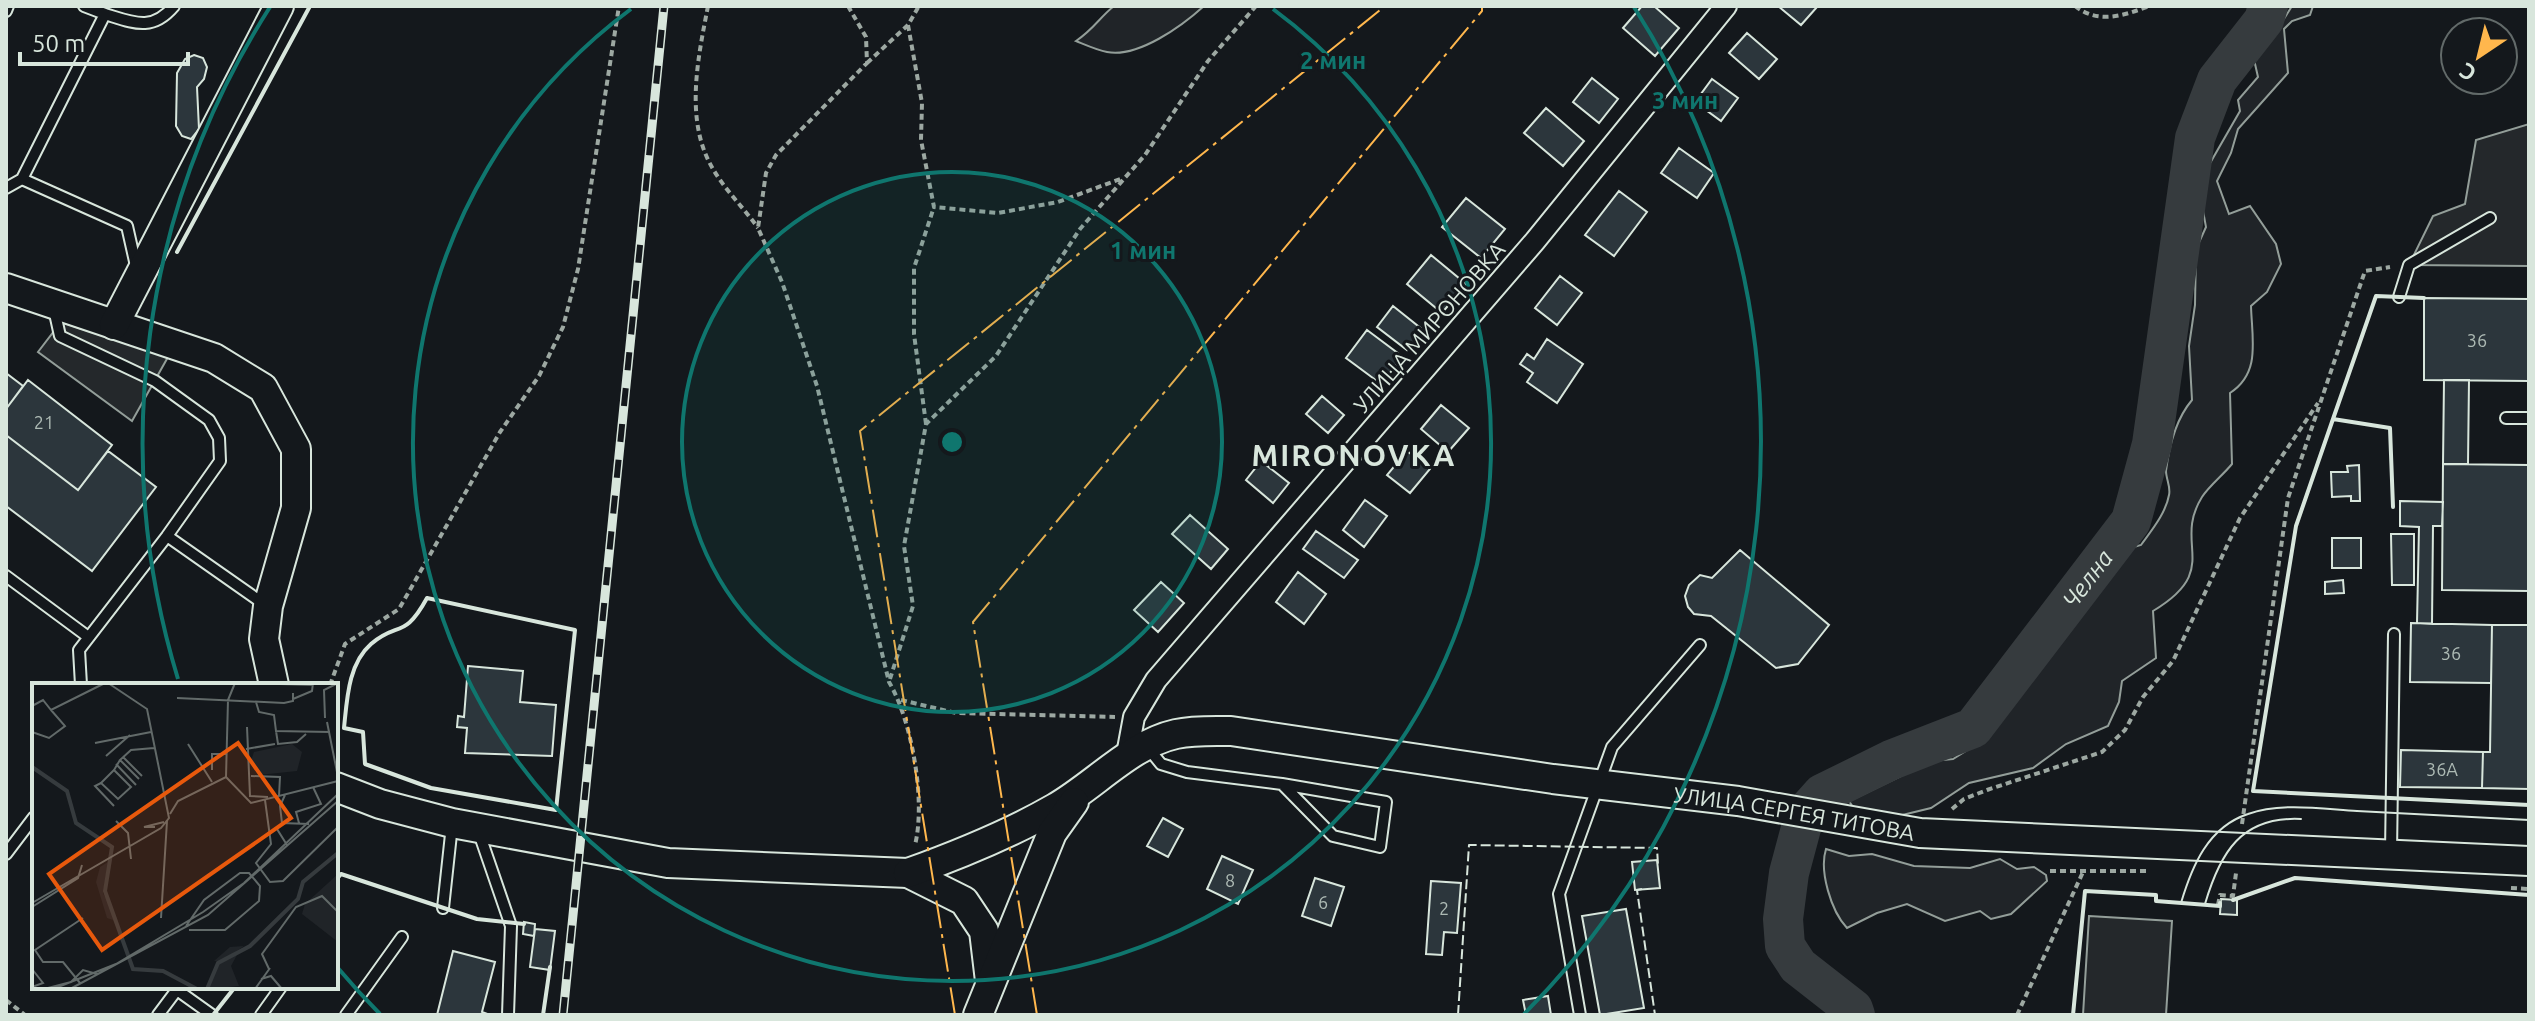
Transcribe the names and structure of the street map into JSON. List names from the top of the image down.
{
  "streets": {
    "street": ["УЛИЦА МИРОНОВКА", "УЛИЦА СЕРГЕЯ ТИТОВА"]
  },
  "crossings": [
    ["УЛИЦА МИРОНОВКА", "УЛИЦА СЕРГЕЯ ТИТОВА"]
  ],
  "districts": ["MIRONOVKA"],
  "water": ["Челна"],
  "house_numbers": [
    "36",
    "21",
    "36",
    "36А",
    "8",
    "6",
    "2"
  ],
  "scale_bar": "50 m",
  "north": "bottom left",
  "rings": ["2 мин", "3 мин", "1 мин"]
}
